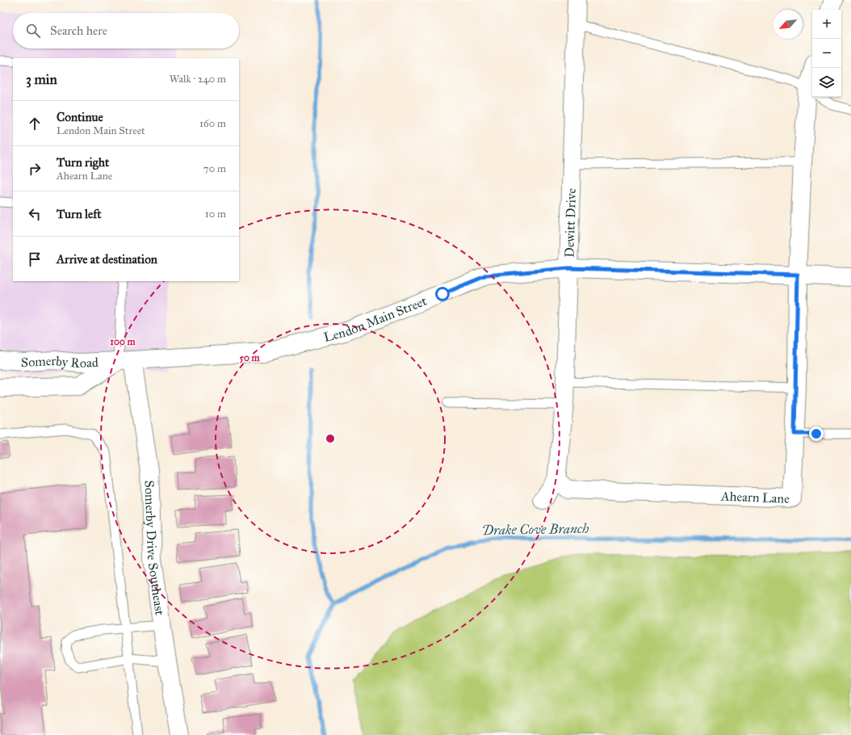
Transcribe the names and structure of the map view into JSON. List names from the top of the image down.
{
  "streets": {
    "street": [
      "Dewitt Drive",
      "Lendon Main Street",
      "Somerby Road",
      "Ahearn Lane",
      "Somerby Drive Southeast"
    ]
  },
  "crossings": [
    ["Dewitt Drive", "Lendon Main Street"],
    ["Dewitt Drive", "Ahearn Lane"],
    ["Lendon Main Street", "Somerby Road"],
    ["Lendon Main Street", "Ahearn Lane"],
    ["Lendon Main Street", "Somerby Drive Southeast"],
    ["Somerby Road", "Somerby Drive Southeast"]
  ],
  "water": ["Drake Cove Branch"],
  "north": "bottom left",
  "page": {
    "map_buttons": ["+", "−"],
    "search": "Search here",
    "heading": ["3 min", "Walk · 240 m"],
    "list": [
      ["Continue", "Lendon Main Street", "160 m"],
      ["Turn right", "Ahearn Lane", "70 m"],
      ["Turn left", "10 m"],
      "Arrive at destination"
    ]
  },
  "rings": ["100 m", "50 m"]
}
